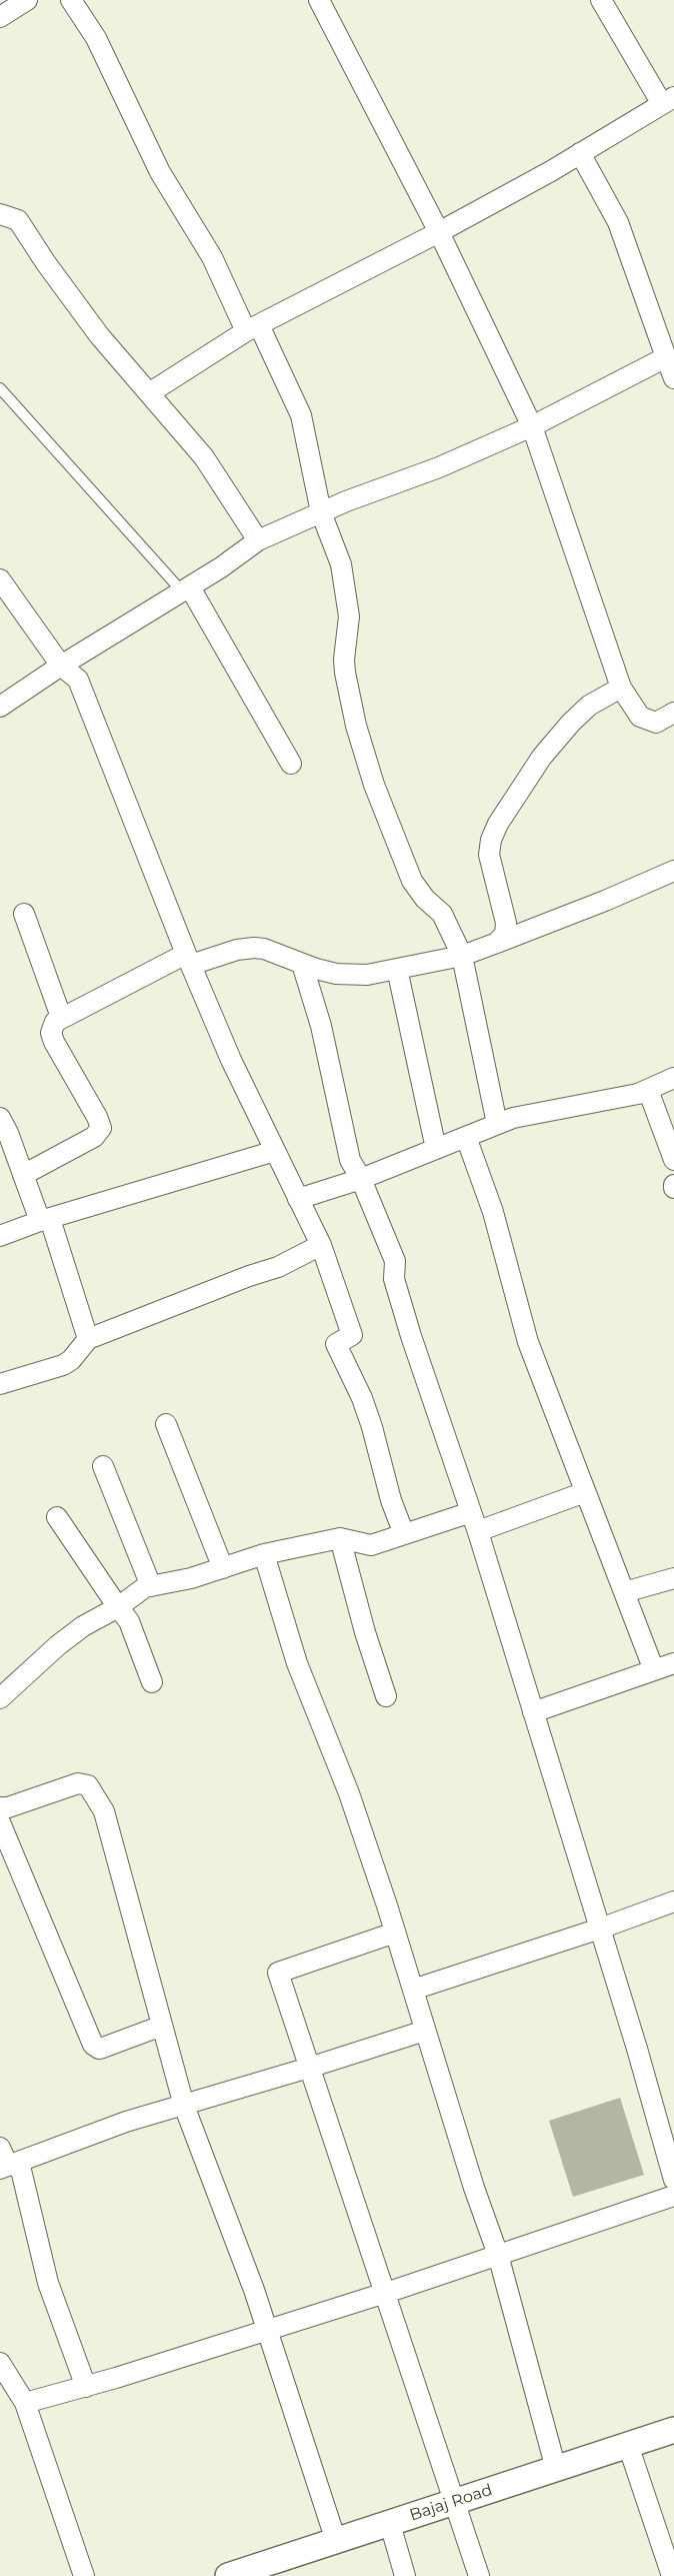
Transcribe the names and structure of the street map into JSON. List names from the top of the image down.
{
  "streets": {
    "street": ["Bajaj Road"]
  }
}
